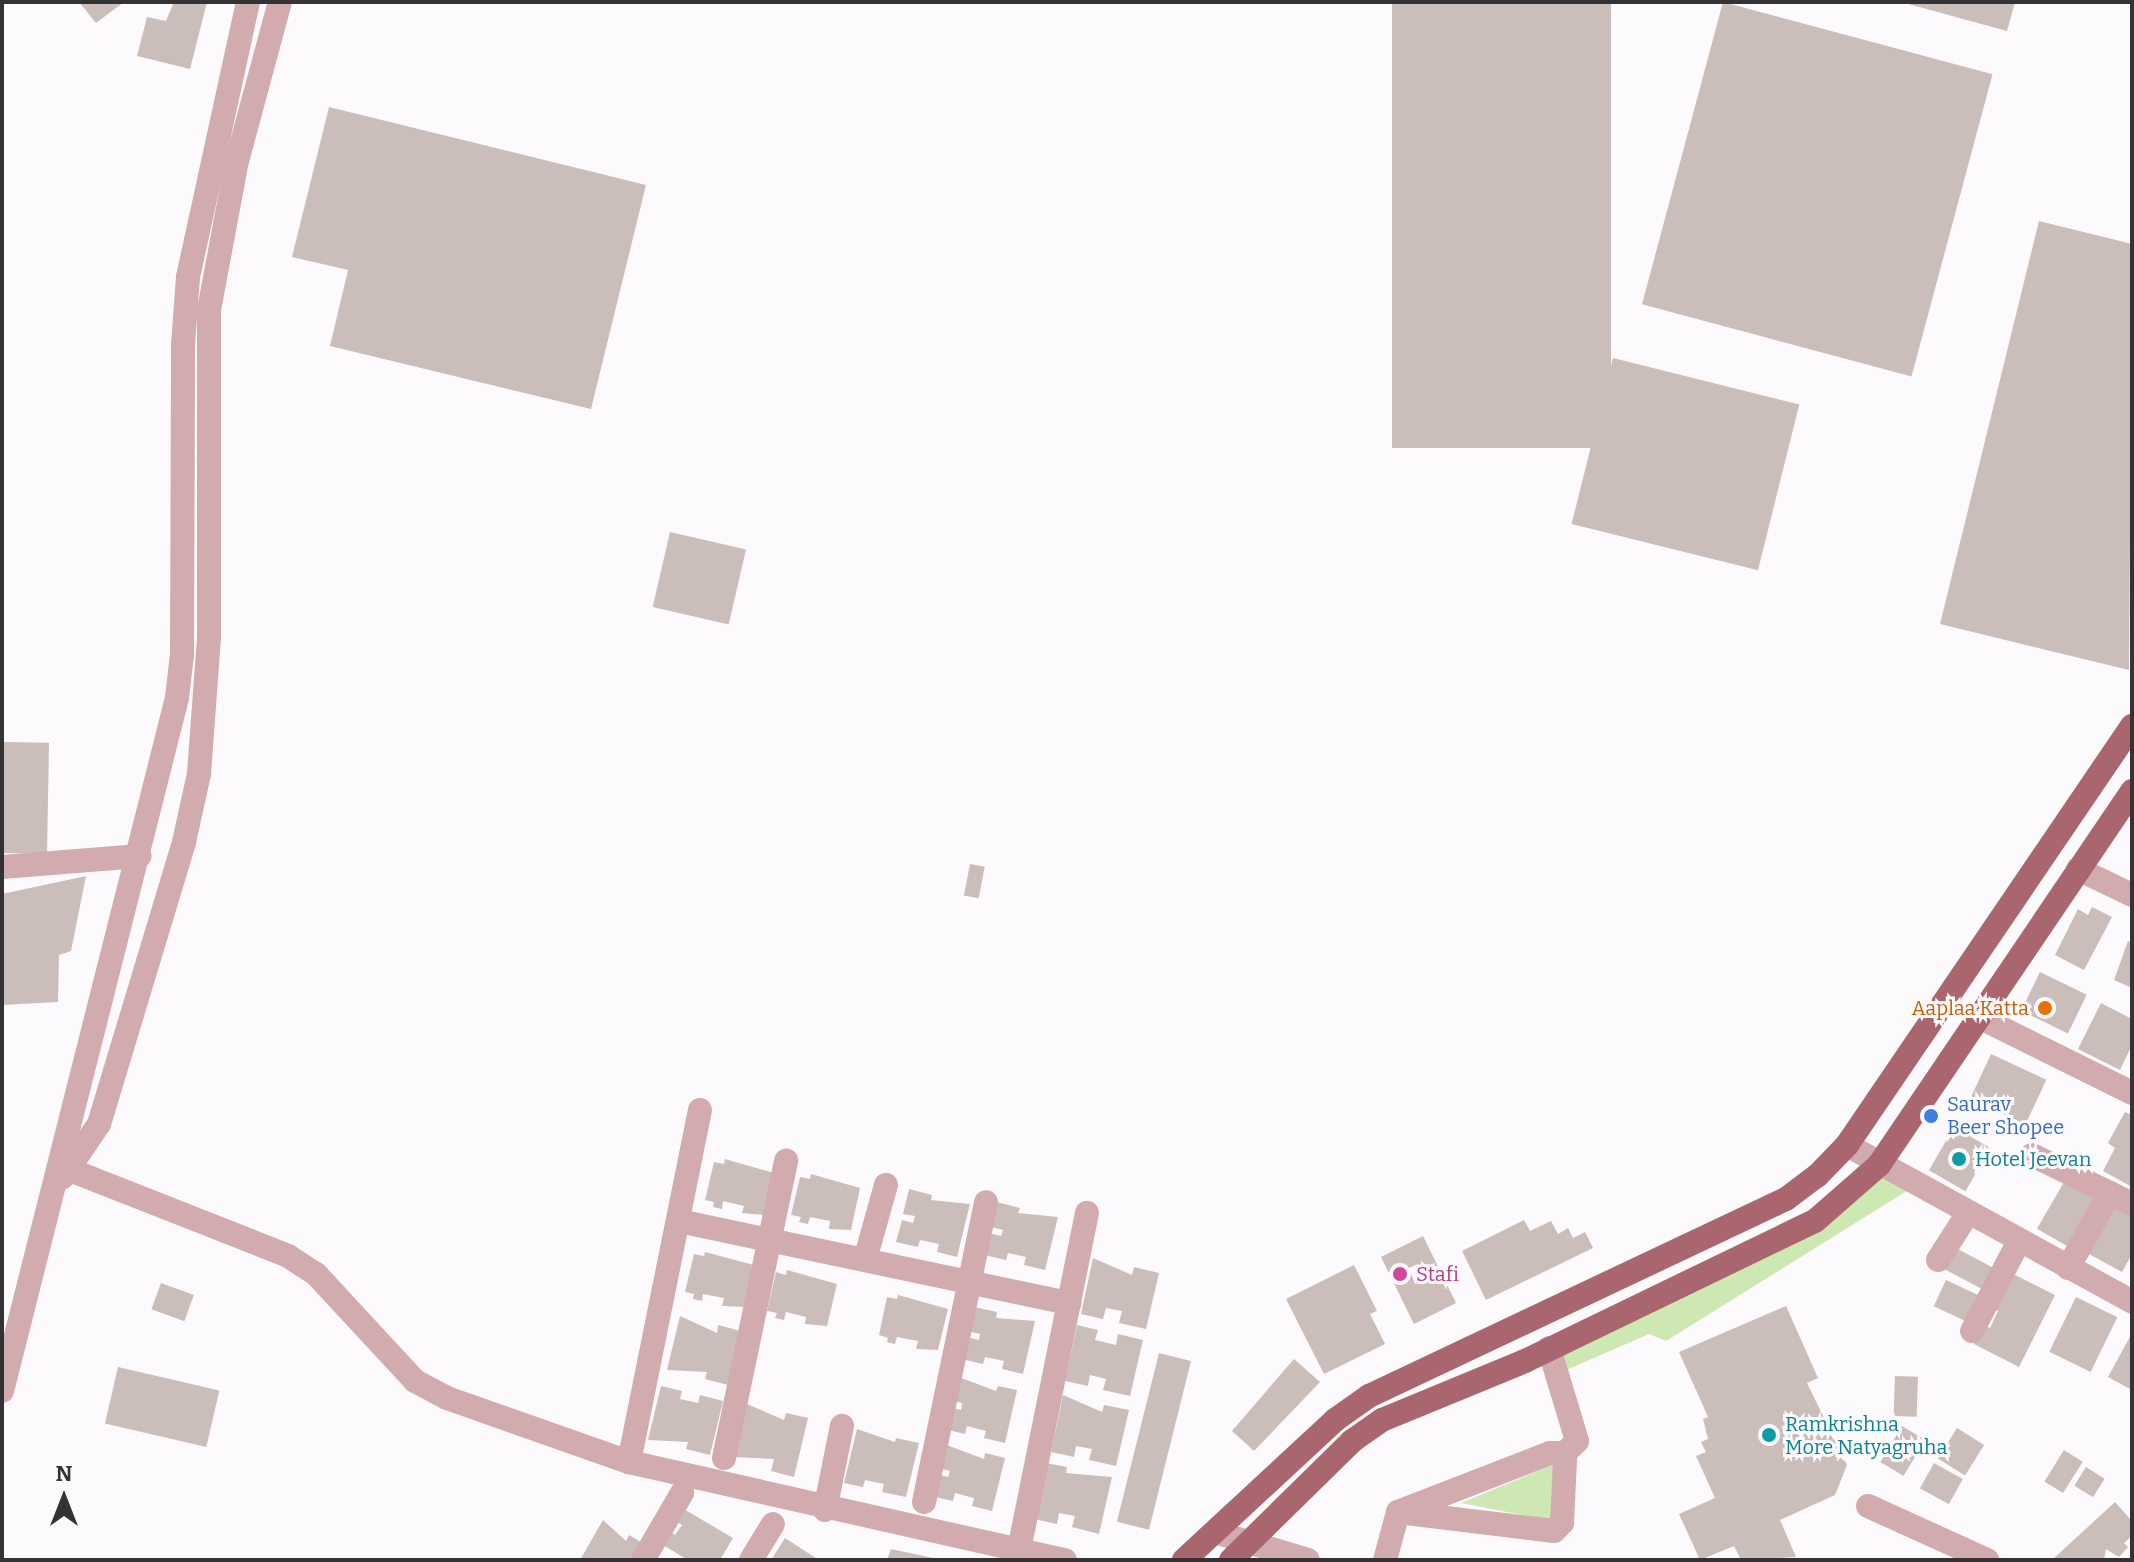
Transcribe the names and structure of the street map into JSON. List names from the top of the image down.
{
  "places": [
    "Aaplaa Katta",
    "Saurav Beer Shopee",
    "Hotel Jeevan",
    "Stafi",
    "Ramkrishna More Natyagruha"
  ],
  "north": "top"
}
